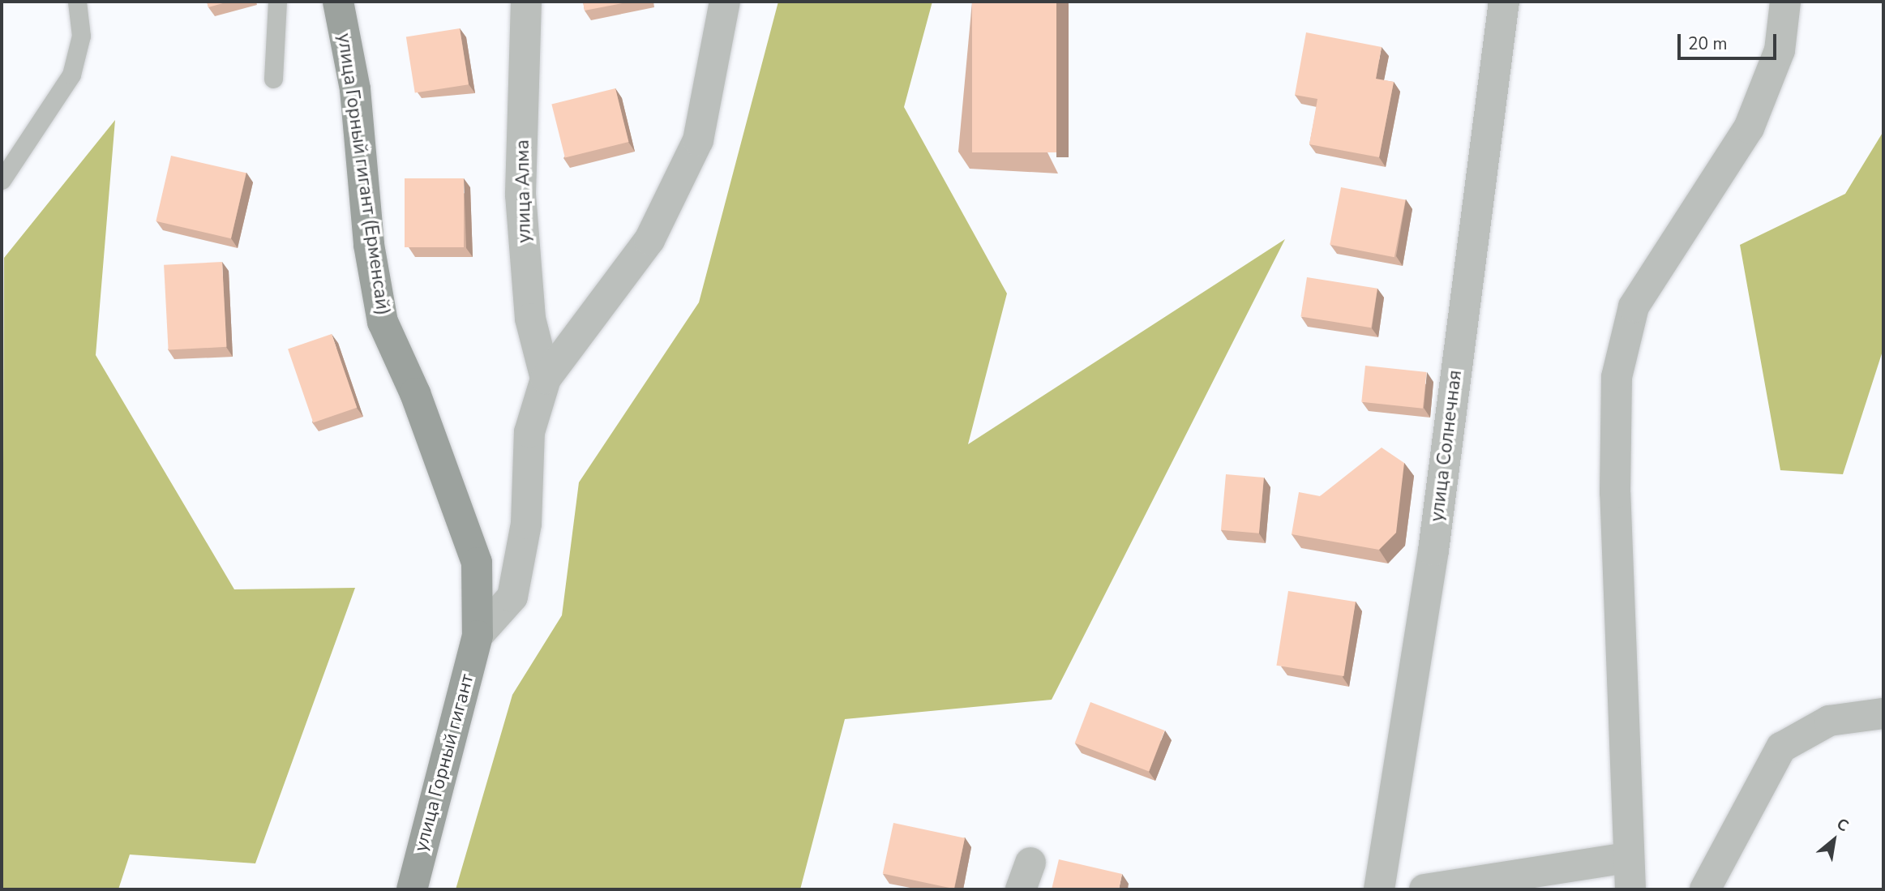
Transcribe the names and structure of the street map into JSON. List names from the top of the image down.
{
  "streets": {
    "street": [
      "улица Горный гигант (Ерменсай)",
      "улица Алма",
      "улица Солнечная",
      "улица Горный гигант"
    ]
  },
  "crossings": [
    ["улица Горный гигант (Ерменсай)", "улица Горный гигант"]
  ],
  "scale_bar": "20 m",
  "north": "top right"
}
